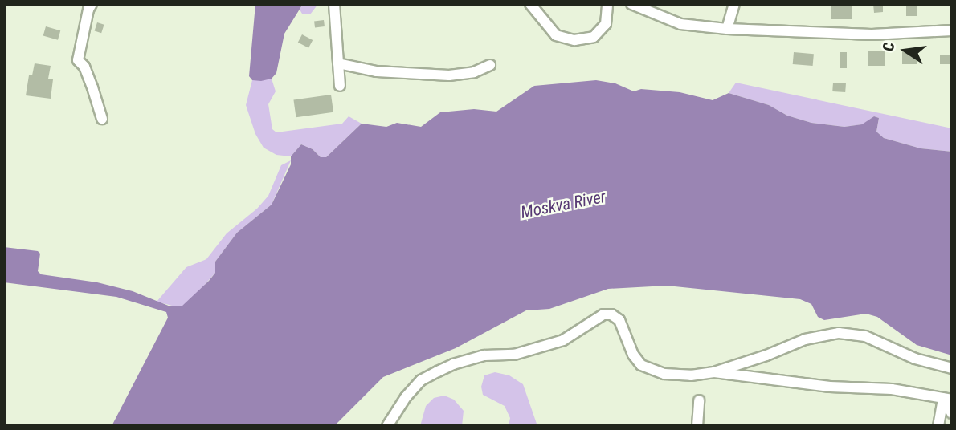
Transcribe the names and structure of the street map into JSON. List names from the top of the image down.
{
  "water": ["Moskva River"],
  "north": "left"
}
